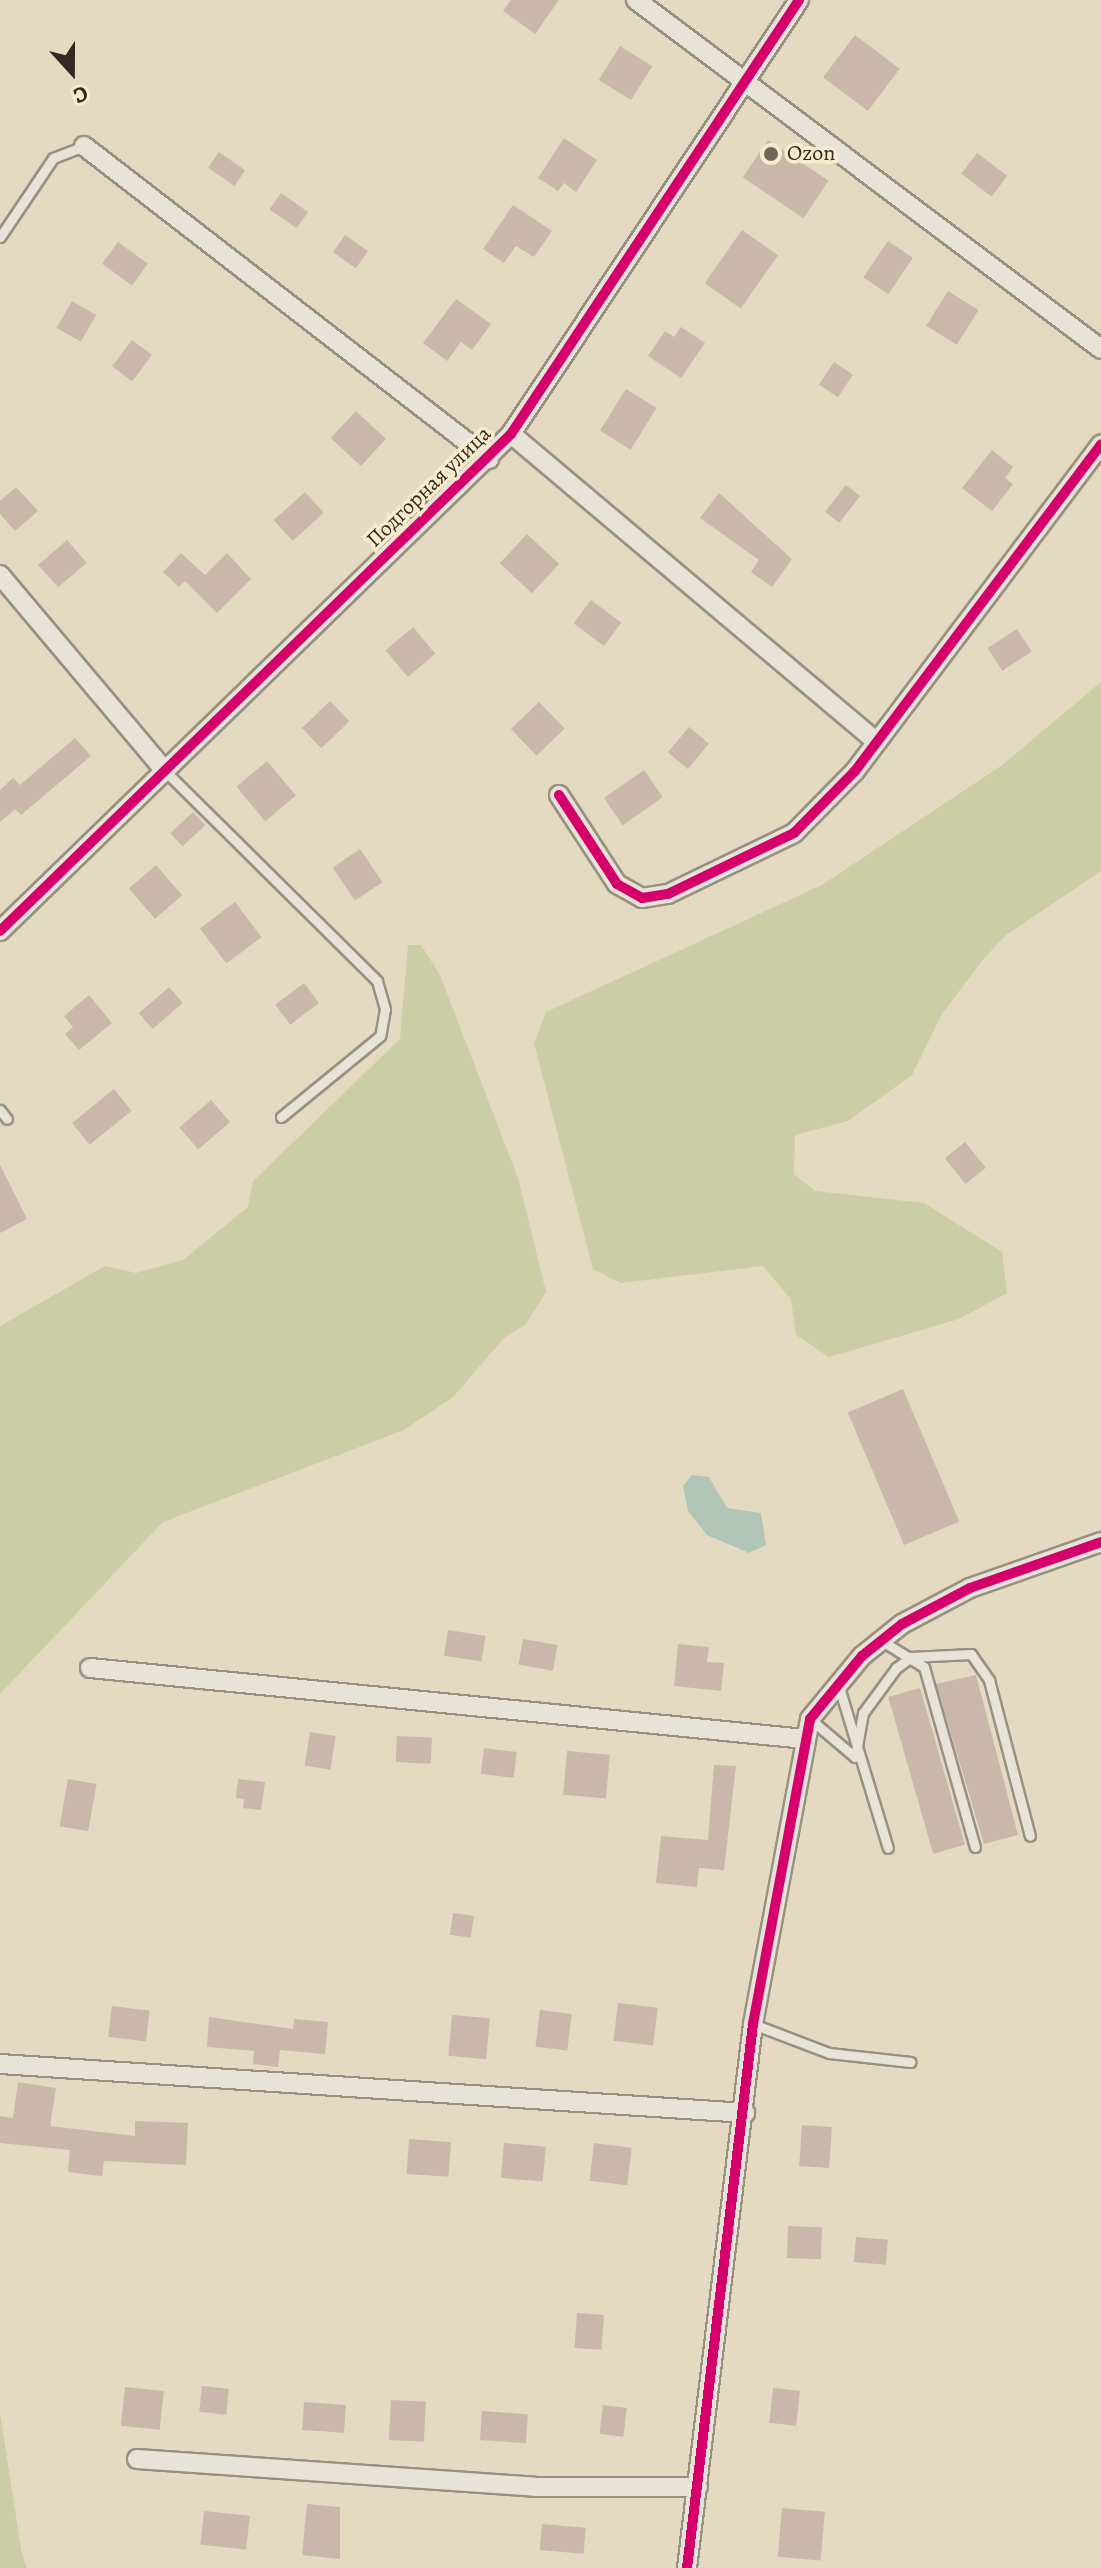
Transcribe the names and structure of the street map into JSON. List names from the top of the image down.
{
  "streets": {
    "street": ["Подгорная улица"]
  },
  "places": ["Ozon"],
  "north": "bottom"
}
